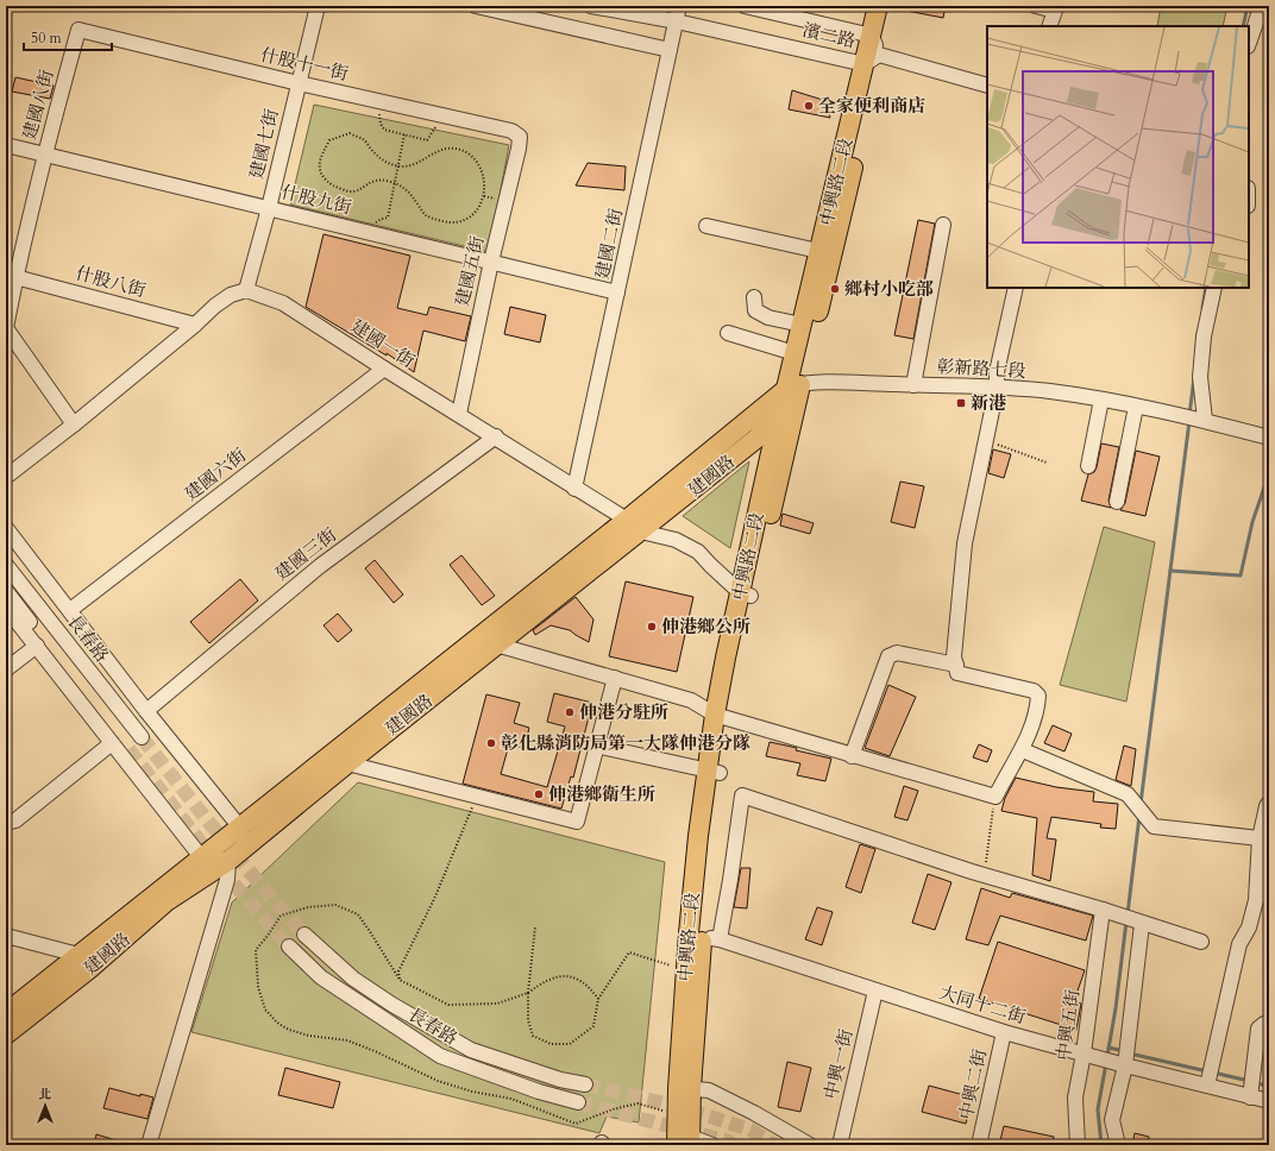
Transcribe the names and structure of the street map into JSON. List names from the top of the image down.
{
  "streets": {
    "main road": ["中興路二段", "建國路"],
    "street": [
      "濱二路",
      "什股十一街",
      "建國八街",
      "建國七街",
      "什股九街",
      "建國二街",
      "建國五街",
      "什股八街",
      "建國一街",
      "彰新路七段",
      "建國六街",
      "建國三街",
      "長春路",
      "大同十二街",
      "中興五街",
      "中興一街",
      "中興二街"
    ]
  },
  "crossings": [
    ["濱二路", "中興路二段"],
    ["濱二路", "建國二街"],
    ["什股十一街", "建國八街"],
    ["什股十一街", "建國七街"],
    ["什股十一街", "建國五街"],
    ["建國八街", "什股九街"],
    ["建國八街", "什股八街"],
    ["建國七街", "什股九街"],
    ["建國七街", "建國一街"],
    ["中興路二段", "建國一街"],
    ["中興路二段", "彰新路七段"],
    ["中興路二段", "建國路"],
    ["中興路二段", "大同十二街"],
    ["什股九街", "建國二街"],
    ["什股九街", "建國五街"],
    ["建國二街", "建國一街"],
    ["建國五街", "建國一街"],
    ["建國一街", "建國六街"],
    ["建國一街", "建國路"],
    ["建國一街", "建國三街"],
    ["彰新路七段", "建國路"],
    ["大同十二街", "中興五街"],
    ["大同十二街", "中興一街"],
    ["大同十二街", "中興二街"]
  ],
  "places": {
    "other": [
      "全家便利商店",
      "鄉村小吃部",
      "伸港鄉公所",
      "伸港分駐所",
      "彰化縣消防局第一大隊伸港分隊",
      "伸港鄉衛生所"
    ],
    "transit": ["新港"]
  },
  "scale_bar": "50 m",
  "north": "top"
}
